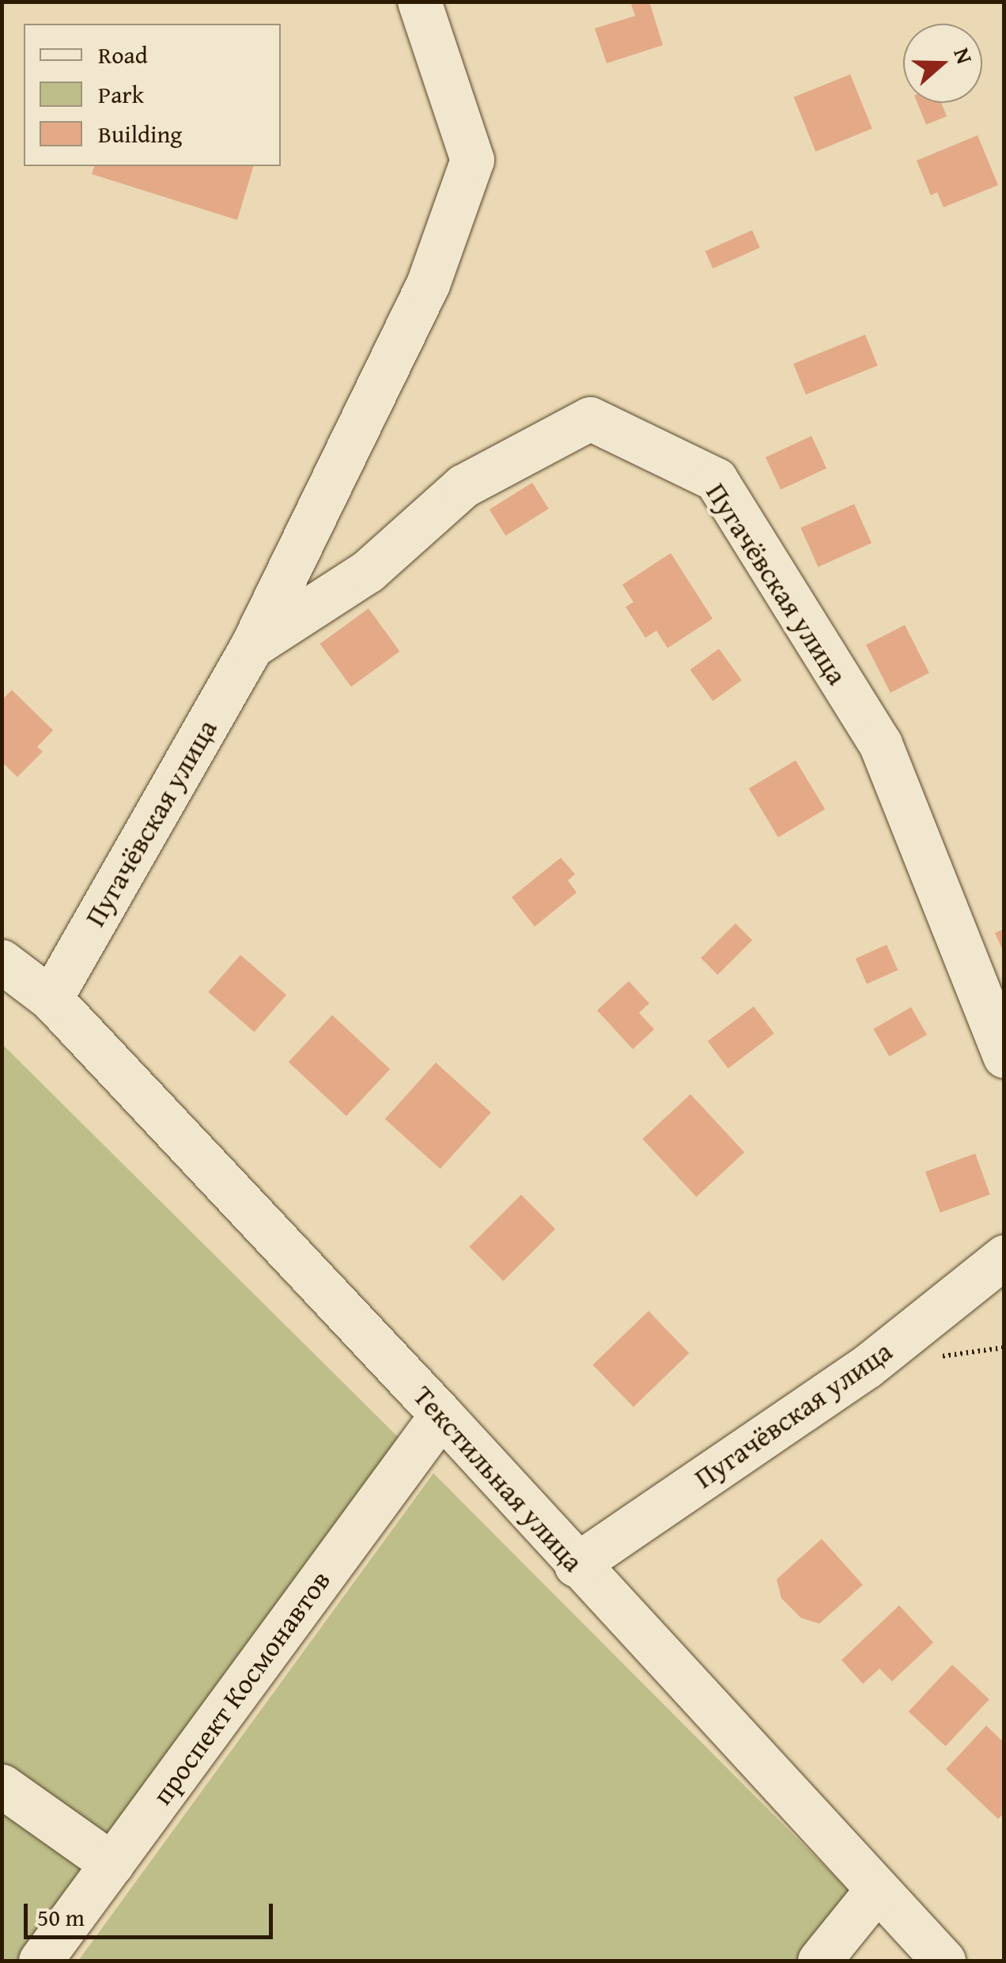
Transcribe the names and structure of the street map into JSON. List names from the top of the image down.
{
  "streets": {
    "street": ["Пугачёвская улица", "Текстильная улица", "проспект Космонавтов"]
  },
  "crossings": [
    ["Пугачёвская улица", "Текстильная улица"],
    ["Текстильная улица", "проспект Космонавтов"]
  ],
  "legend": ["Road", "Park", "Building"],
  "scale_bar": "50 m",
  "north": "right"
}
